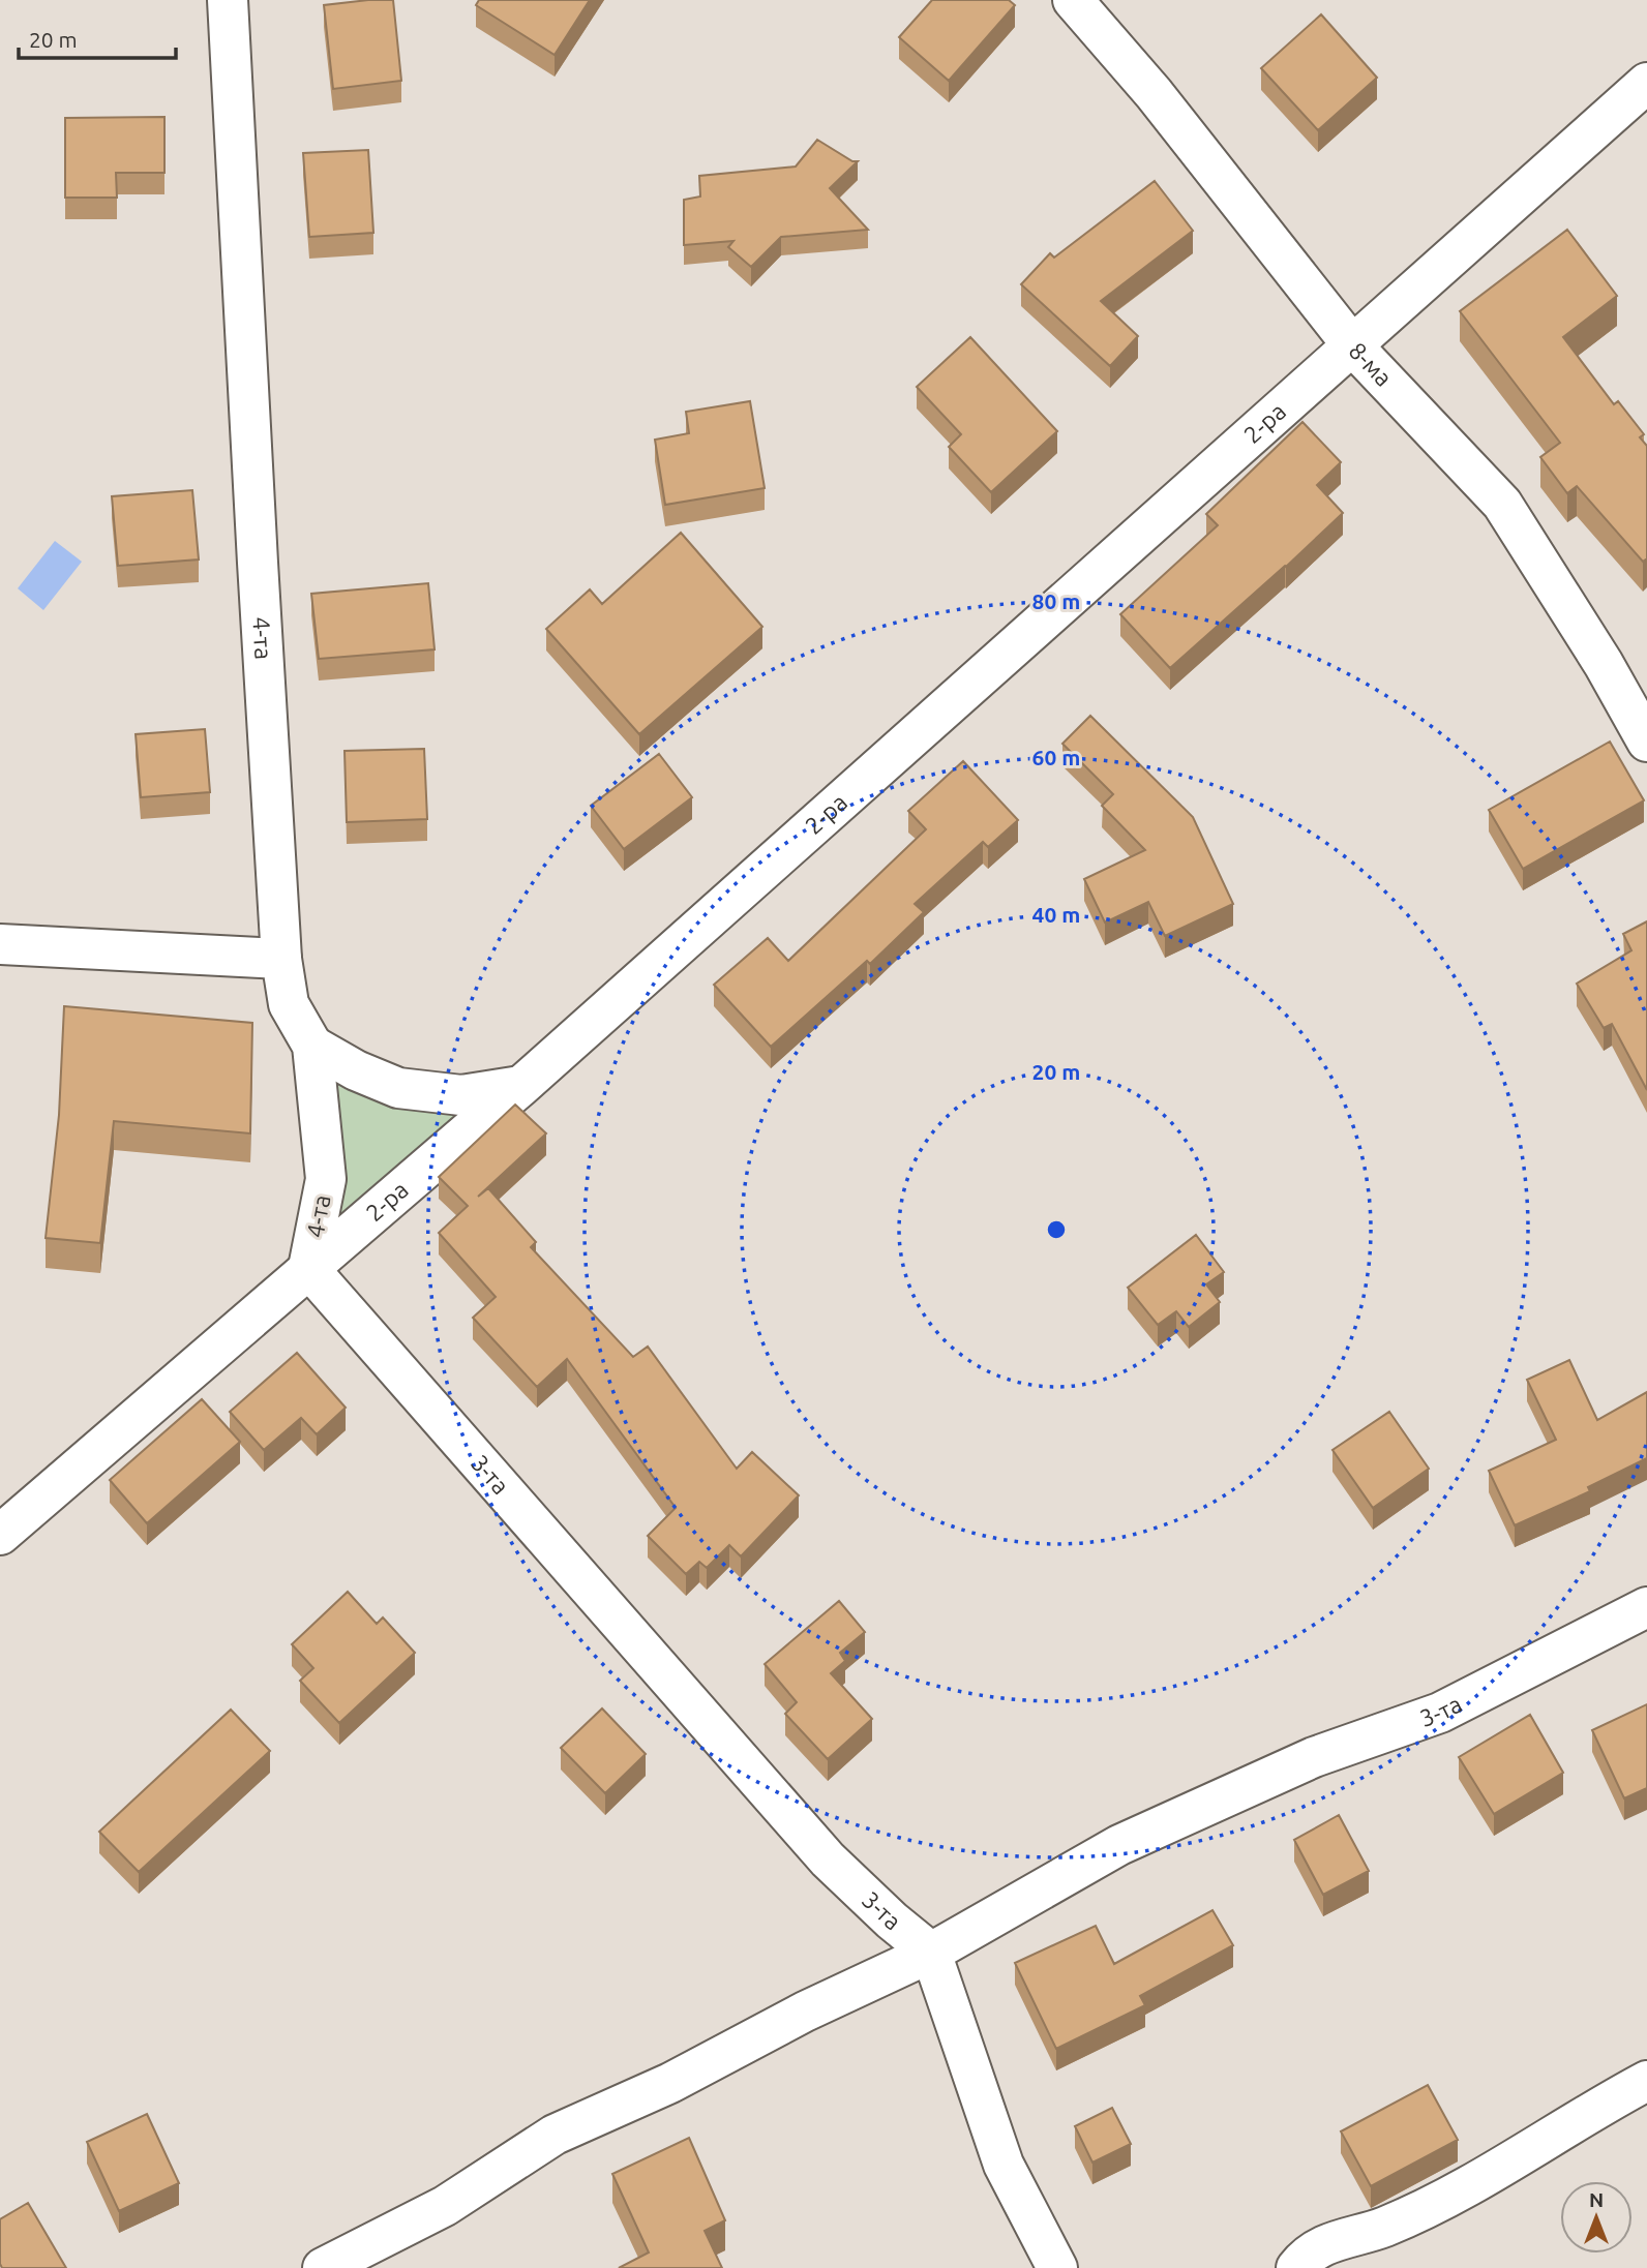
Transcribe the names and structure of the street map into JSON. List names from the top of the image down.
{
  "streets": {
    "street": [
      "8-ма",
      "2-ра",
      "4-та",
      "3-та"
    ]
  },
  "crossings": [
    ["8-ма", "2-ра"],
    ["2-ра", "4-та"],
    ["2-ра", "3-та"],
    ["4-та", "3-та"]
  ],
  "scale_bar": "20 m",
  "north": "top",
  "rings": [
    "80 m",
    "60 m",
    "40 m",
    "20 m"
  ]
}
